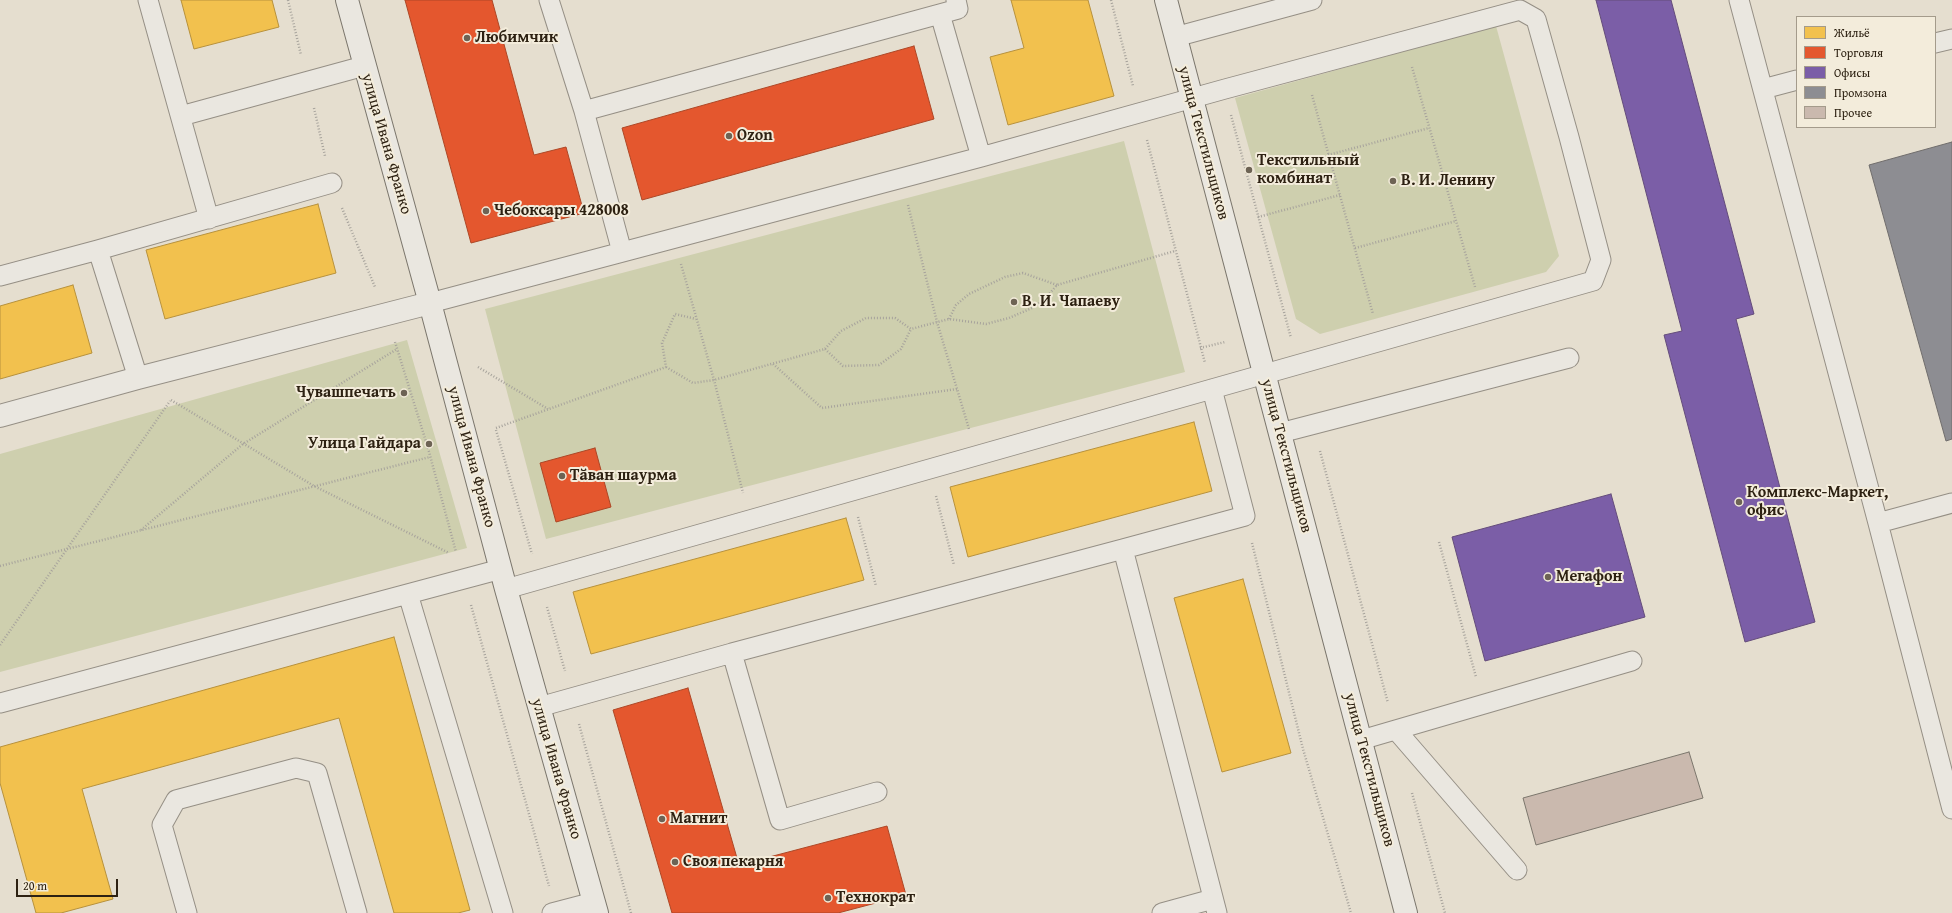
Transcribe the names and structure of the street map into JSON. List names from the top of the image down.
{
  "streets": {
    "street": ["улица Текстильщиков", "улица Ивана Франко"]
  },
  "places": [
    "Любимчик",
    "Ozon",
    "Текстильный комбинат",
    "В. И. Ленину",
    "Чебоксары 428008",
    "В. И. Чапаеву",
    "Чувашпечать",
    "Улица Гайдара",
    "Тӑван шаурма",
    "Комплекс-Маркет, офис",
    "Мегафон",
    "Магнит",
    "Своя пекарня",
    "Технократ"
  ],
  "legend": [
    "Жильё",
    "Торговля",
    "Офисы",
    "Промзона",
    "Прочее"
  ],
  "scale_bar": "20 m"
}
